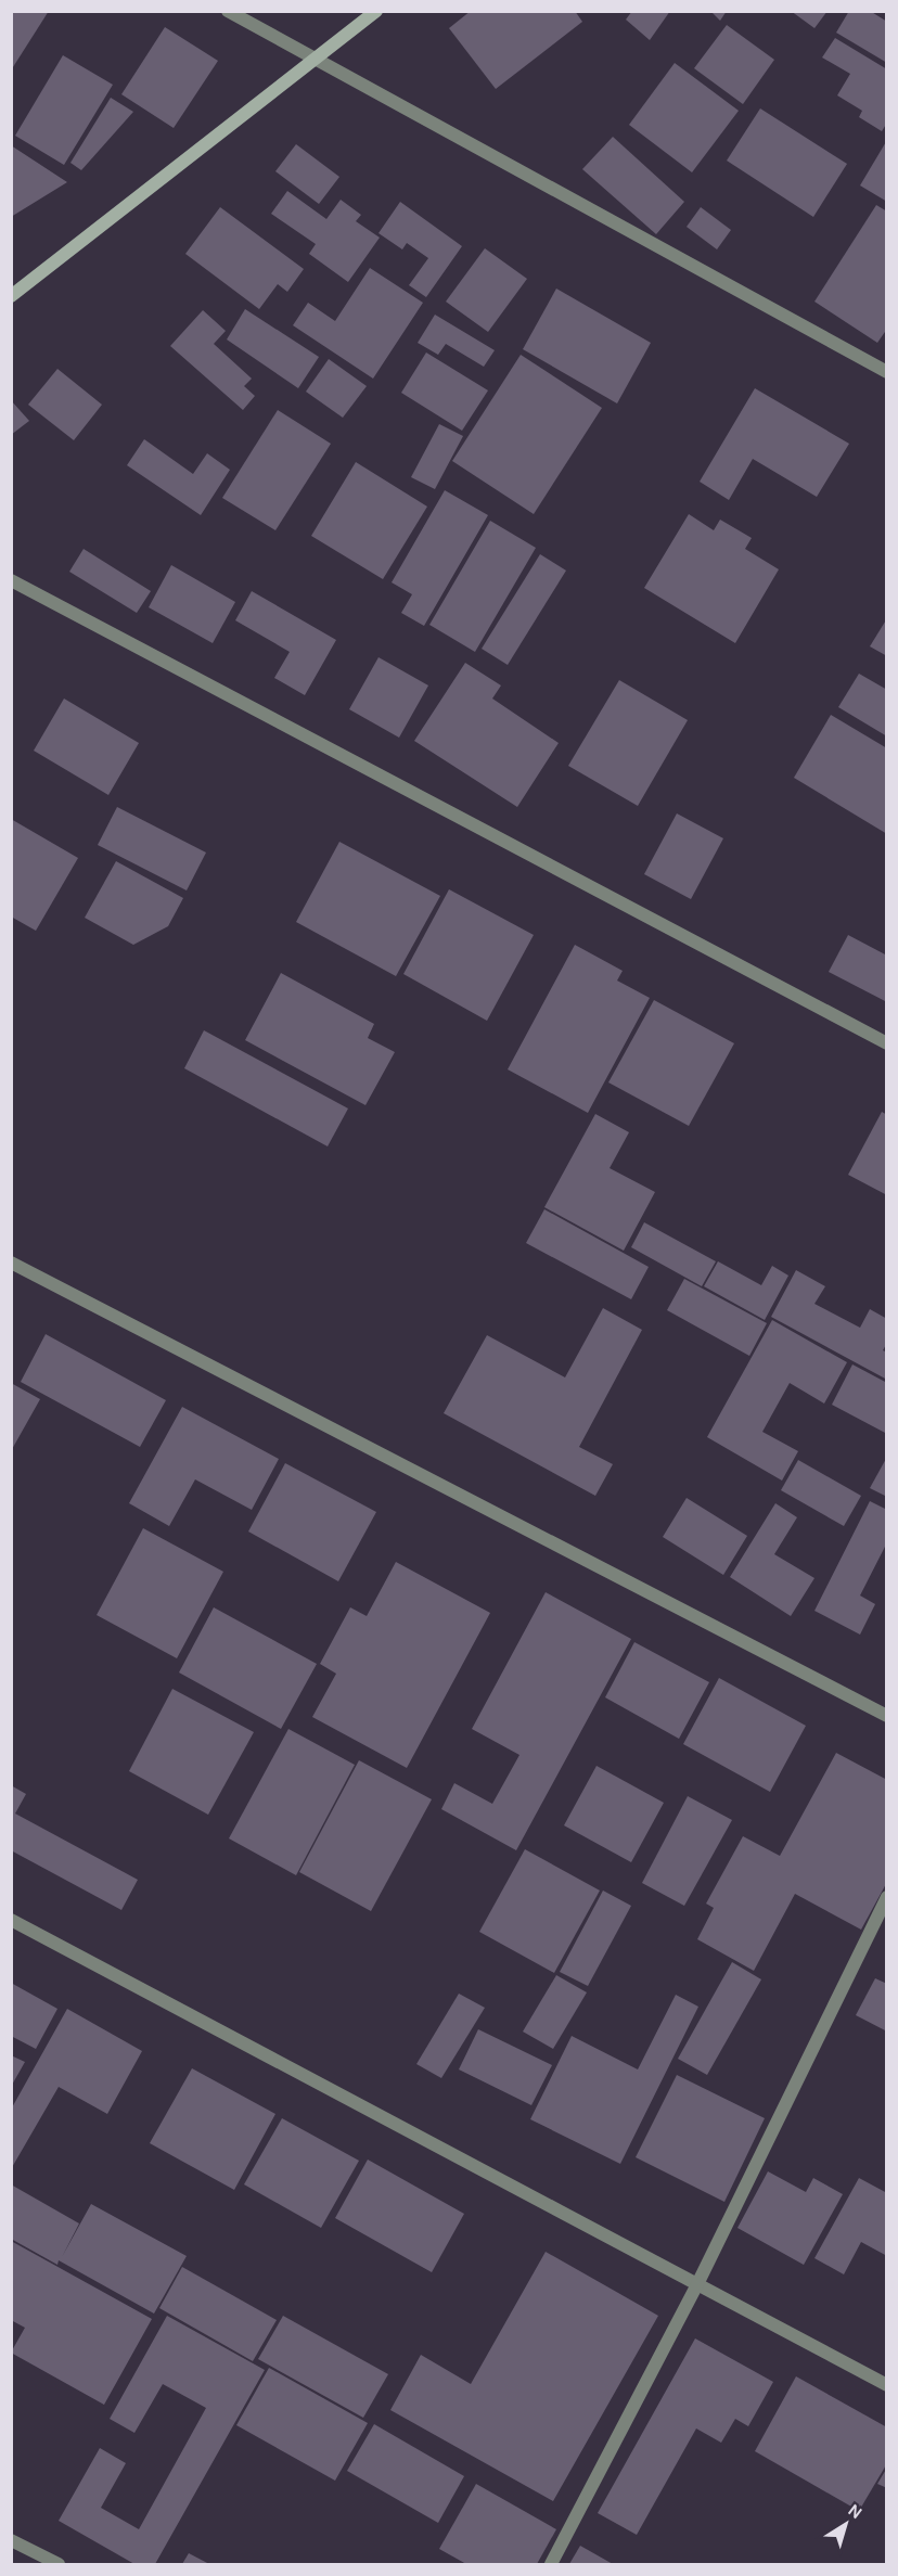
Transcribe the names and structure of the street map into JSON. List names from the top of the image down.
{
  "north": "top right"
}
